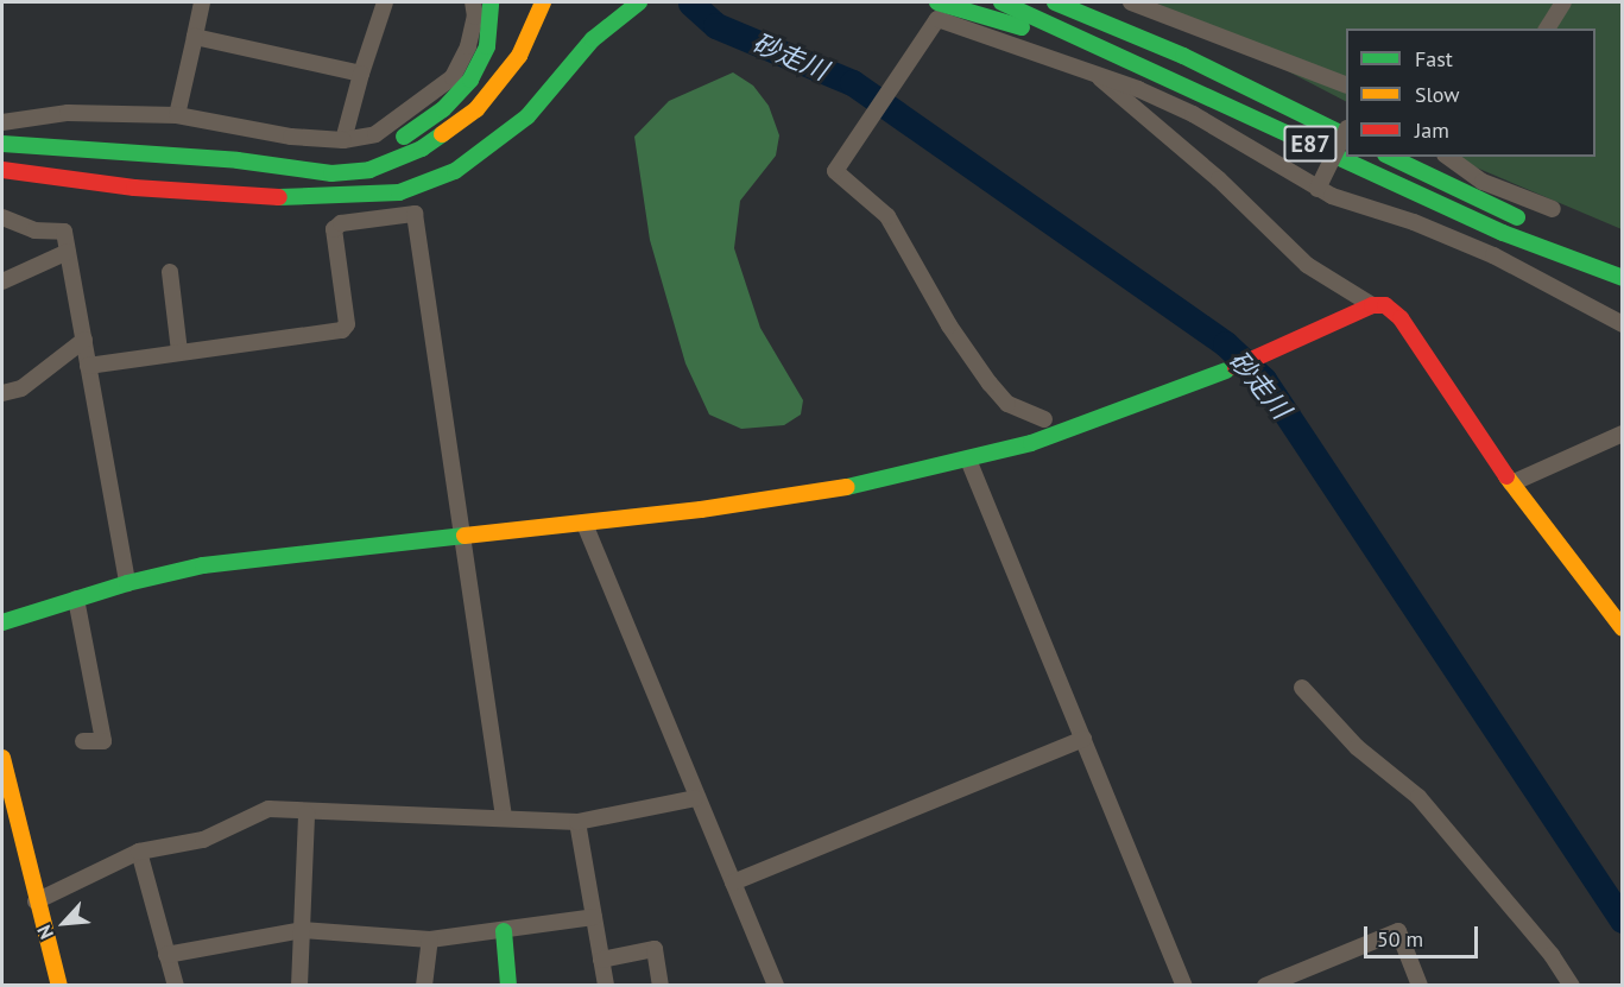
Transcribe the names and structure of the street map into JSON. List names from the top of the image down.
{
  "streets": {
    "main road": ["E87"]
  },
  "water": ["砂走川"],
  "legend": ["Fast", "Slow", "Jam"],
  "scale_bar": "50 m",
  "north": "bottom left"
}
